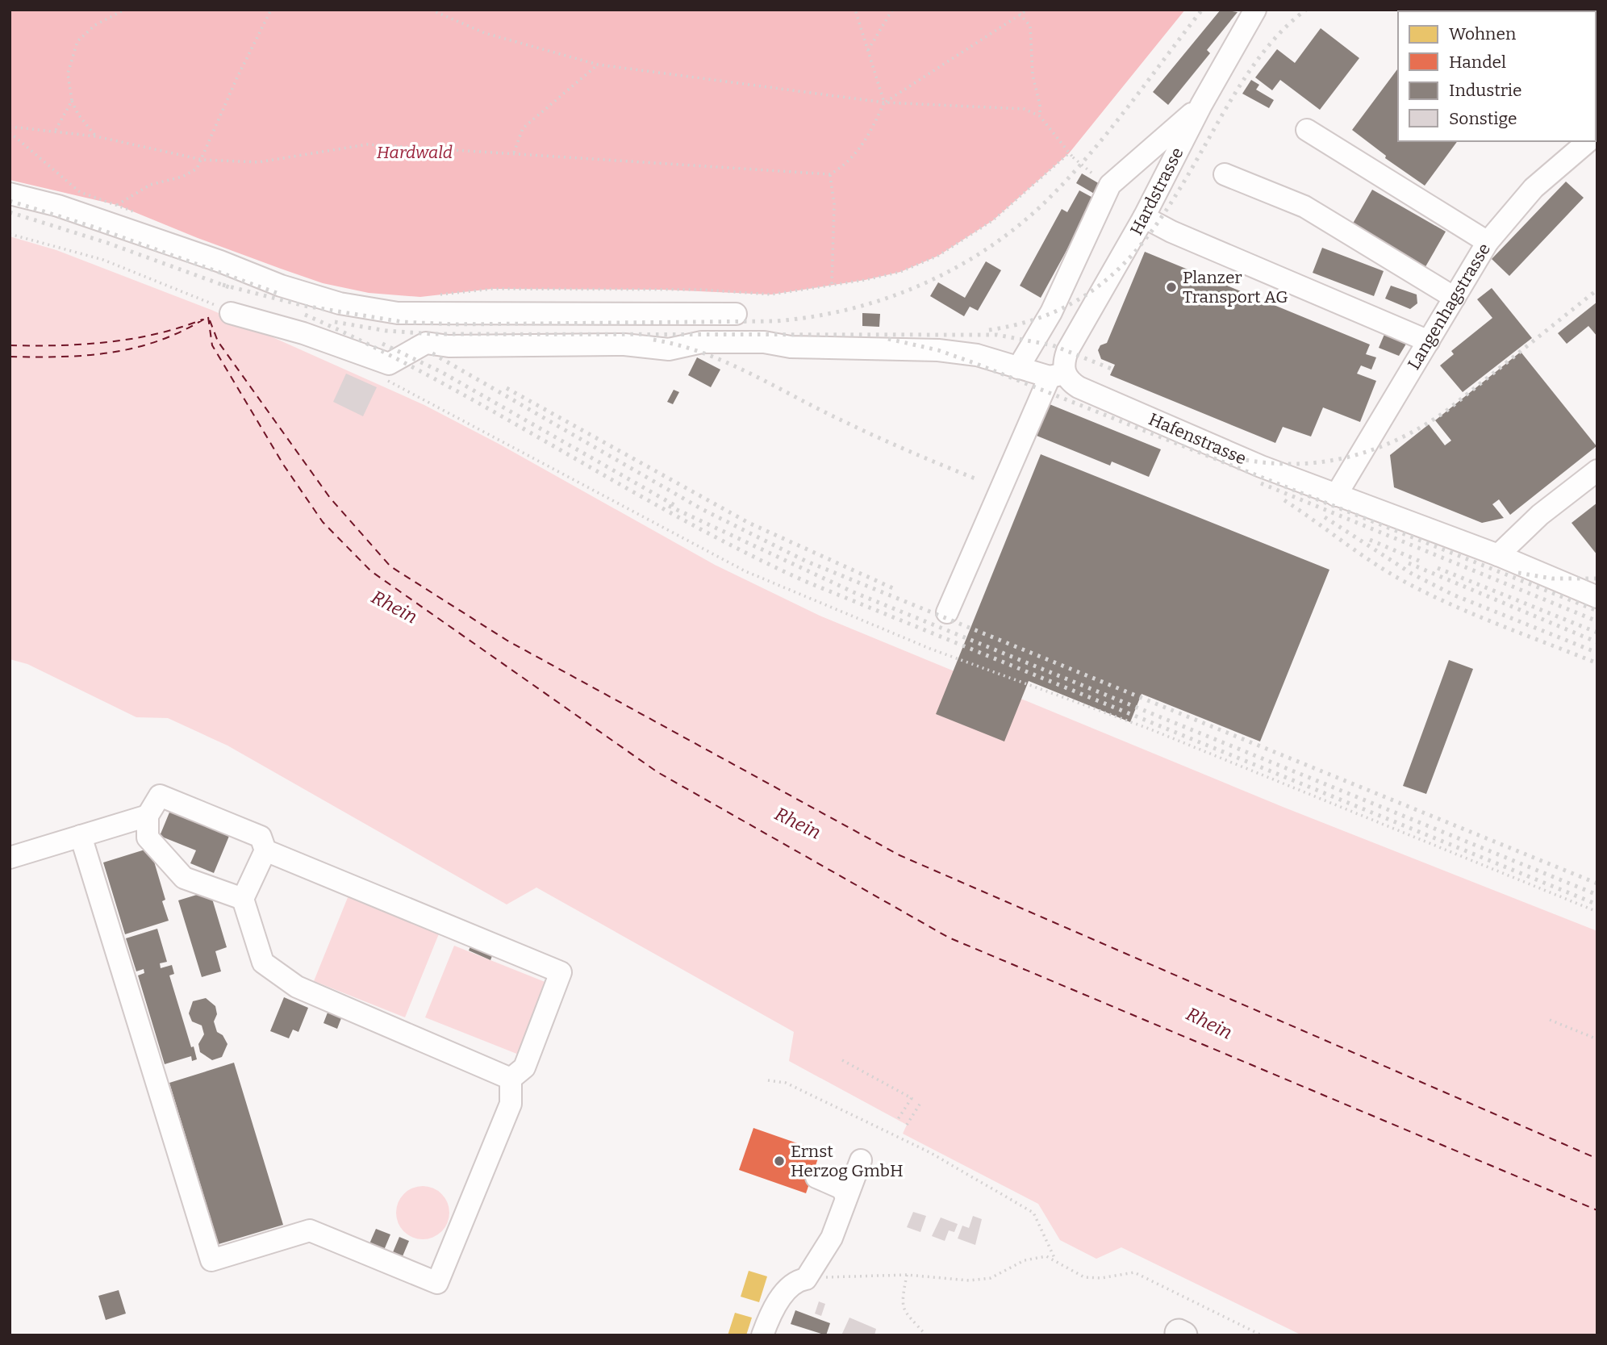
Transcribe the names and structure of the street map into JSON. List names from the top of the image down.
{
  "streets": {
    "street": ["Hardstrasse", "Langenhagstrasse", "Hafenstrasse"]
  },
  "crossings": [
    ["Hardstrasse", "Hafenstrasse"],
    ["Langenhagstrasse", "Hafenstrasse"]
  ],
  "water": ["Rhein"],
  "parks": ["Hardwald"],
  "places": ["Planzer Transport AG", "Ernst Herzog GmbH"],
  "legend": [
    "Wohnen",
    "Handel",
    "Industrie",
    "Sonstige"
  ]
}
